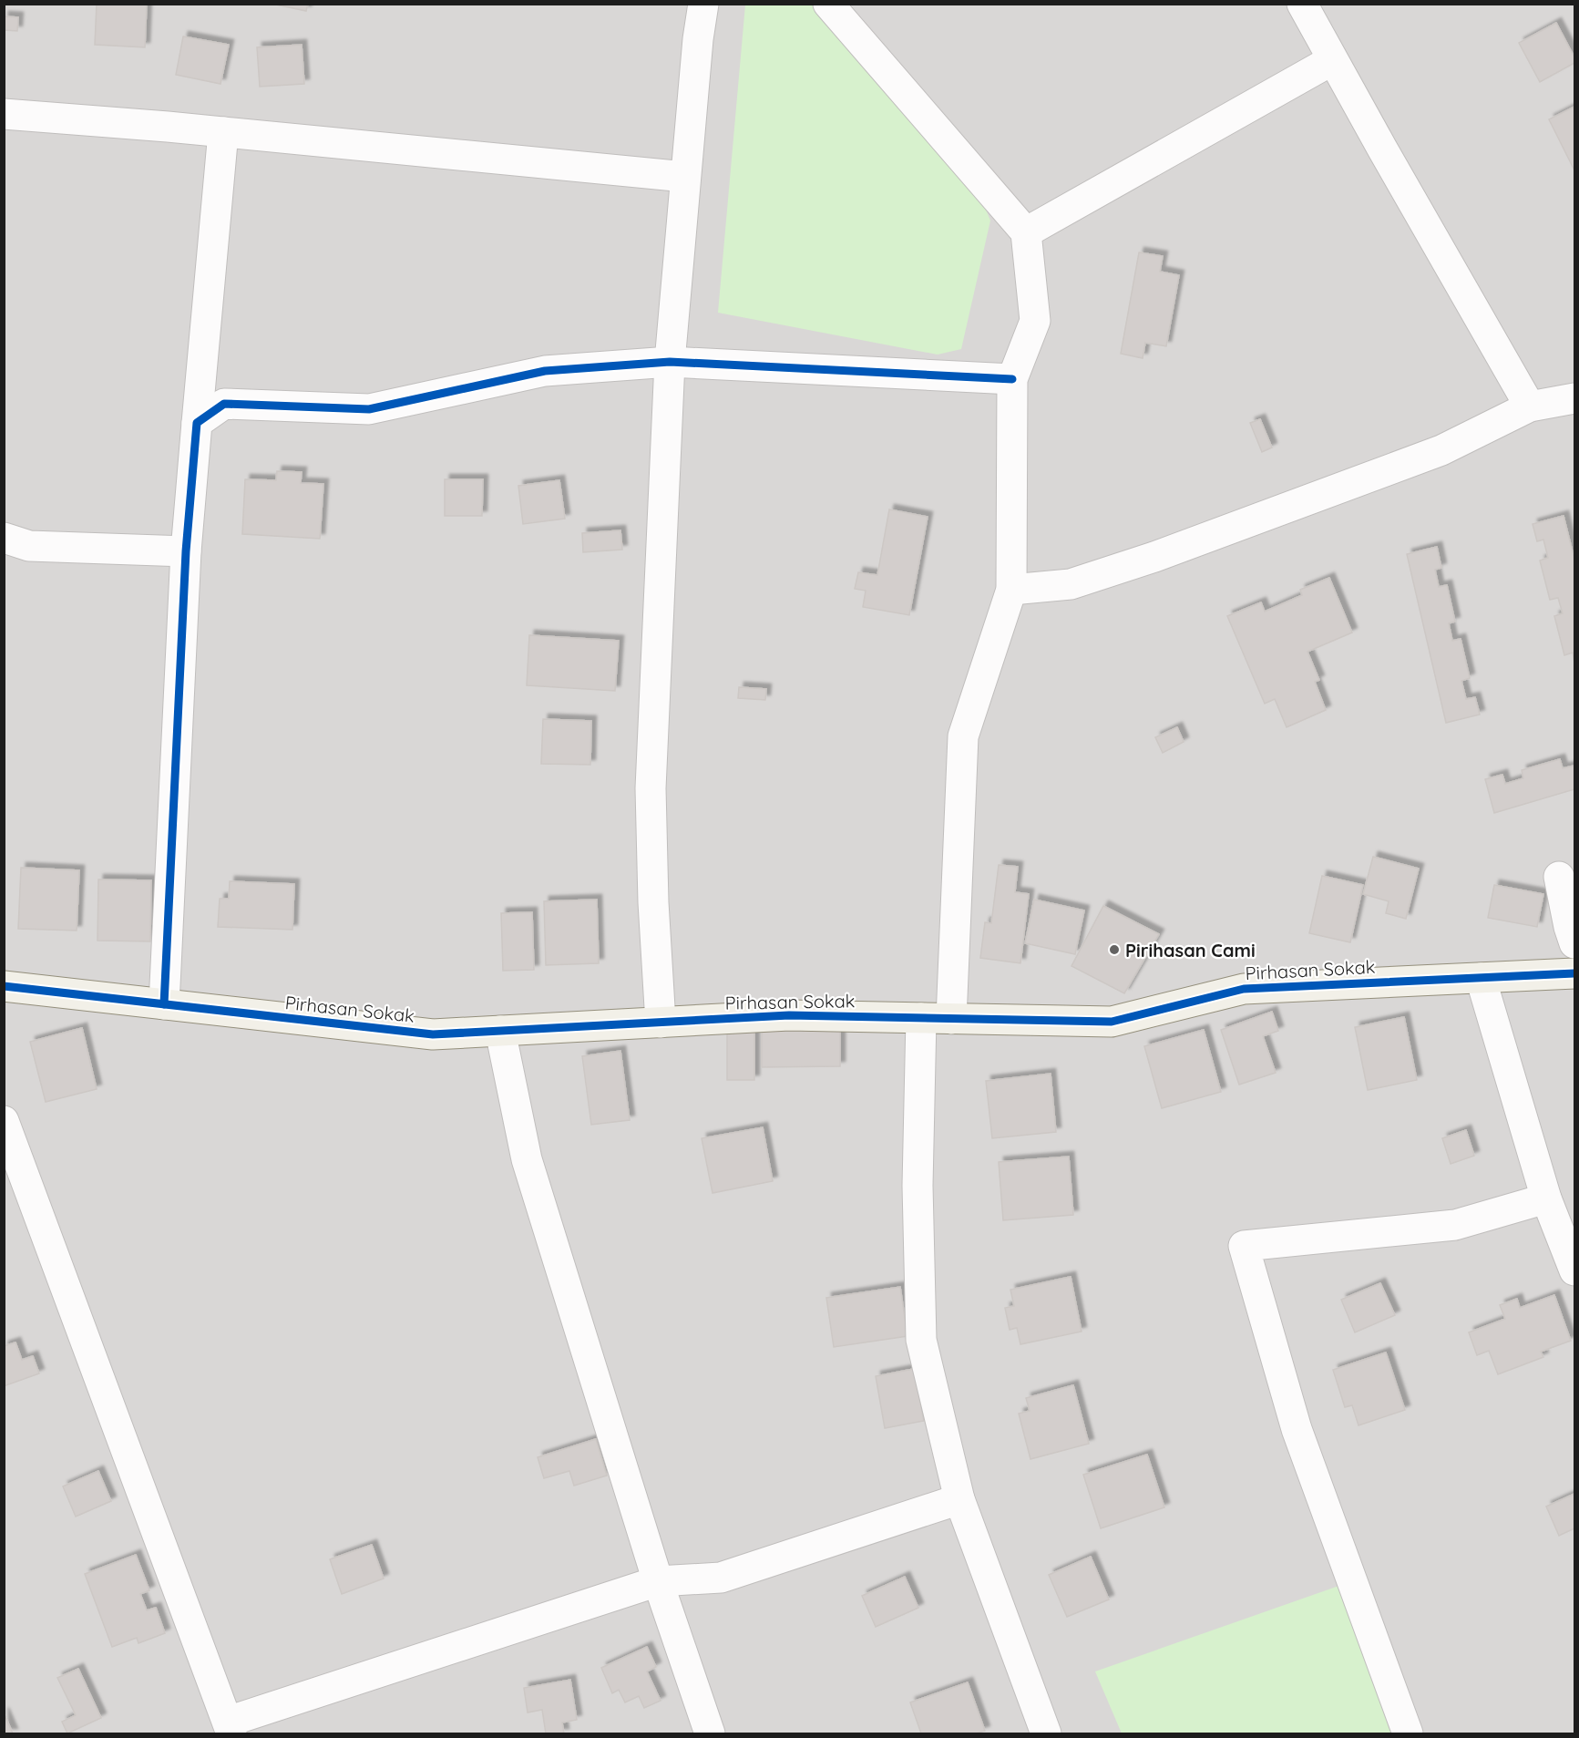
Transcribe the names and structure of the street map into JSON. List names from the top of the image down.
{
  "streets": {
    "street": ["Pirhasan Sokak"]
  },
  "places": ["Pirihasan Cami"]
}
